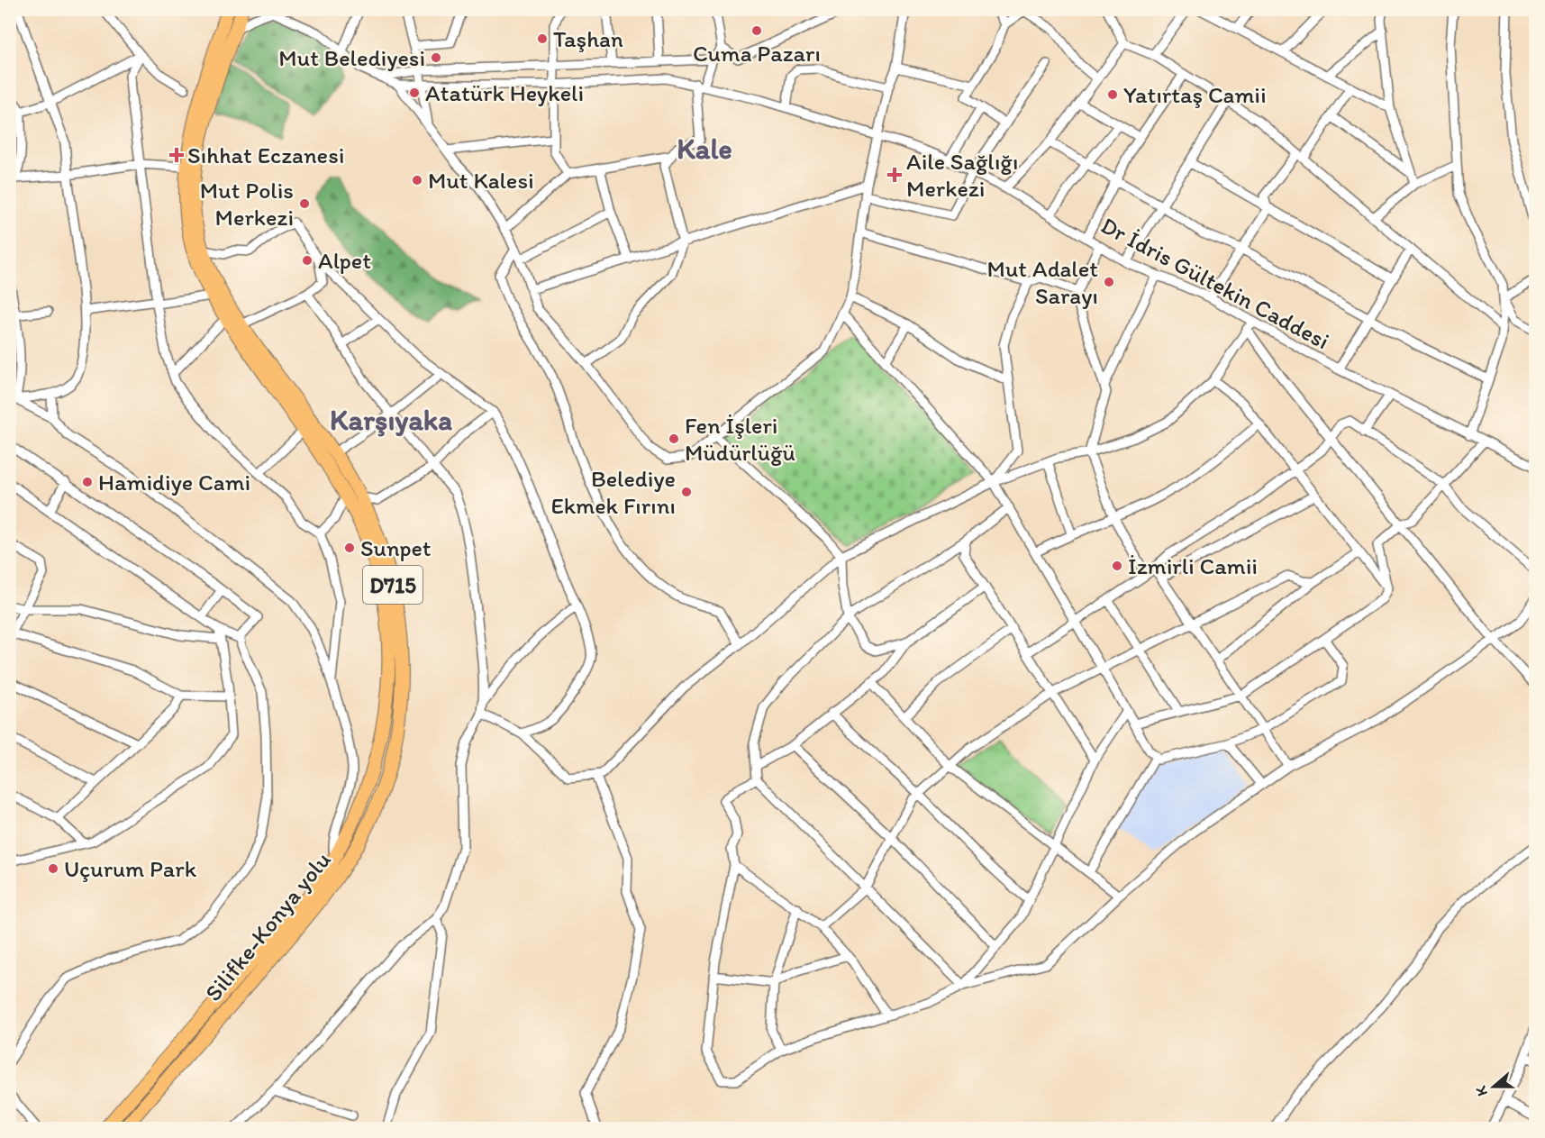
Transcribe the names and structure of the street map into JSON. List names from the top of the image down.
{
  "streets": {
    "highway": ["D715", "Silifke-Konya yolu"],
    "street": ["Dr İdris Gültekin Caddesi"]
  },
  "districts": ["Kale", "Karşıyaka"],
  "places": {
    "other": [
      "Cuma Pazarı",
      "Taşhan",
      "Mut Belediyesi",
      "Atatürk Heykeli",
      "Yatırtaş Camii",
      "Mut Kalesi",
      "Mut Polis Merkezi",
      "Alpet",
      "Mut Adalet Sarayı",
      "Fen İşleri Müdürlüğü",
      "Hamidiye Cami",
      "Belediye Ekmek Fırını",
      "Sunpet",
      "İzmirli Camii",
      "Uçurum Park"
    ],
    "health": ["Sıhhat Eczanesi", "Aile Sağlığı Merkezi"]
  },
  "north": "left"
}
